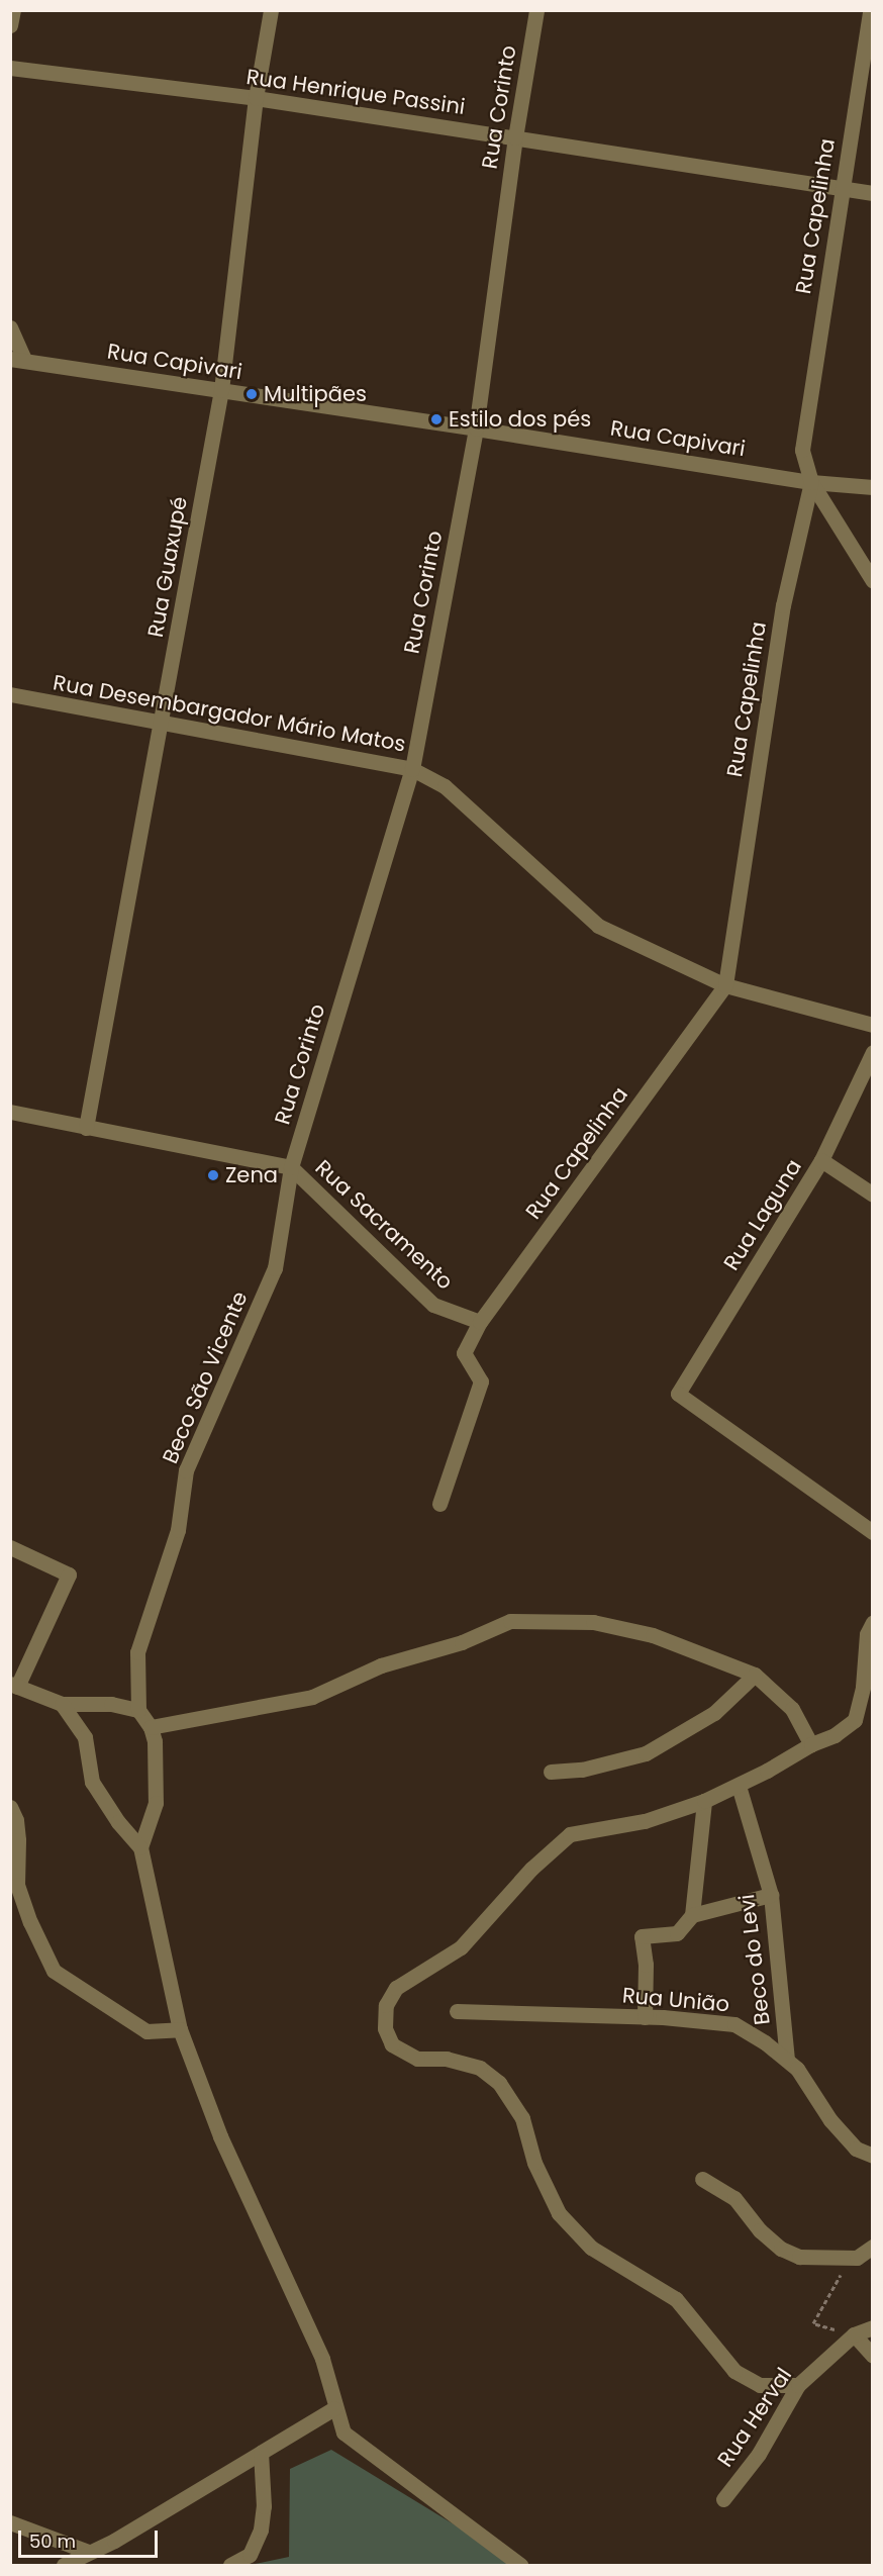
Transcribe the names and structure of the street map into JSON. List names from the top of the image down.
{
  "streets": {
    "street": [
      "Rua Henrique Passini",
      "Rua Corinto",
      "Rua Capelinha",
      "Rua Capivari",
      "Rua Guaxupé",
      "Rua Desembargador Mário Matos",
      "Rua Laguna",
      "Rua Sacramento",
      "Beco São Vicente",
      "Beco do Levi",
      "Rua União",
      "Rua Herval"
    ]
  },
  "crossings": [
    ["Rua Henrique Passini", "Rua Corinto"],
    ["Rua Henrique Passini", "Rua Capelinha"],
    ["Rua Henrique Passini", "Rua Guaxupé"],
    ["Rua Corinto", "Rua Capivari"],
    ["Rua Corinto", "Rua Desembargador Mário Matos"],
    ["Rua Corinto", "Rua Sacramento"],
    ["Rua Corinto", "Beco São Vicente"],
    ["Rua Capelinha", "Rua Capivari"],
    ["Rua Capelinha", "Rua Desembargador Mário Matos"],
    ["Rua Capelinha", "Rua Sacramento"],
    ["Rua Capivari", "Rua Guaxupé"],
    ["Rua Guaxupé", "Rua Desembargador Mário Matos"],
    ["Rua Guaxupé", "Rua Sacramento"],
    ["Rua Sacramento", "Beco São Vicente"],
    ["Beco do Levi", "Rua União"]
  ],
  "places": ["Multipães", "Estilo dos pés", "Zena"],
  "scale_bar": "50 m"
}
